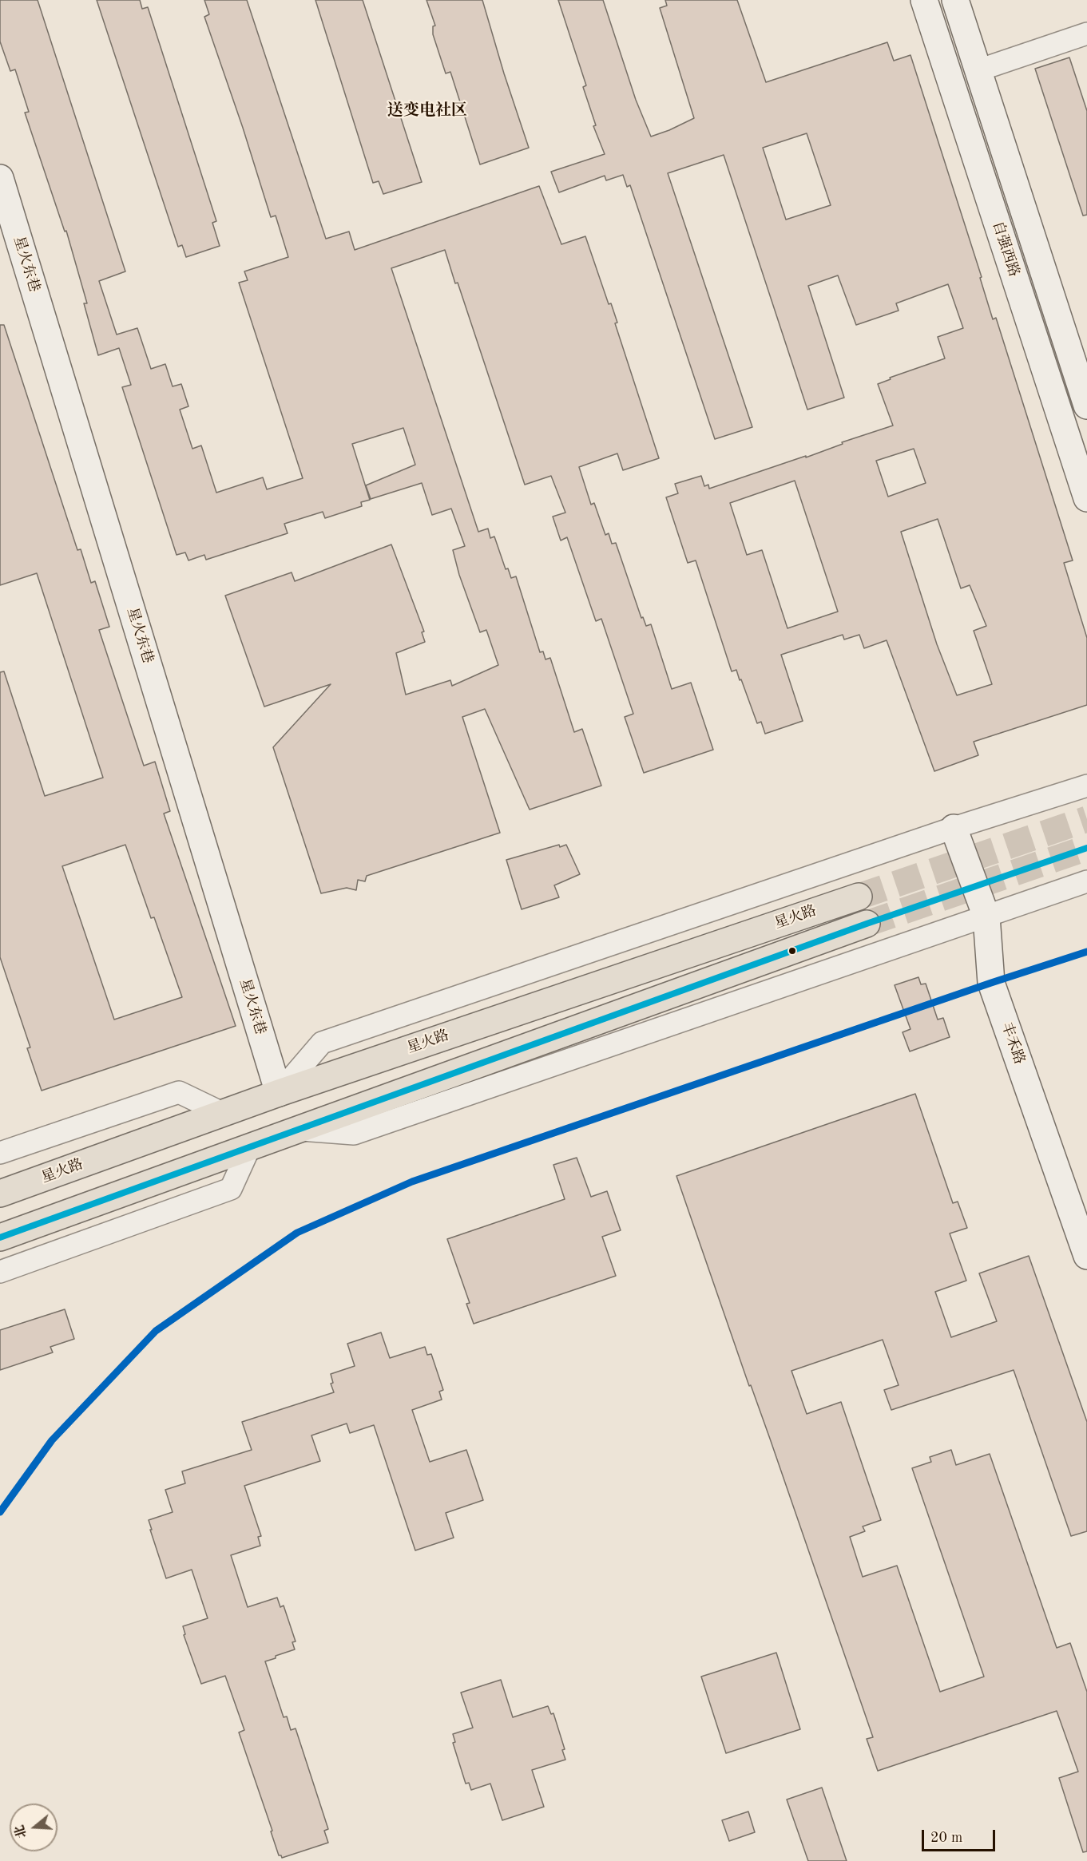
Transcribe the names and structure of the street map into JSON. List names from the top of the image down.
{
  "streets": {
    "main road": [
      "自强西路",
      "星火东巷",
      "星火路",
      "丰禾路"
    ]
  },
  "crossings": [
    ["星火东巷", "星火路"]
  ],
  "districts": ["送变电社区"],
  "scale_bar": "20 m",
  "north": "left"
}
